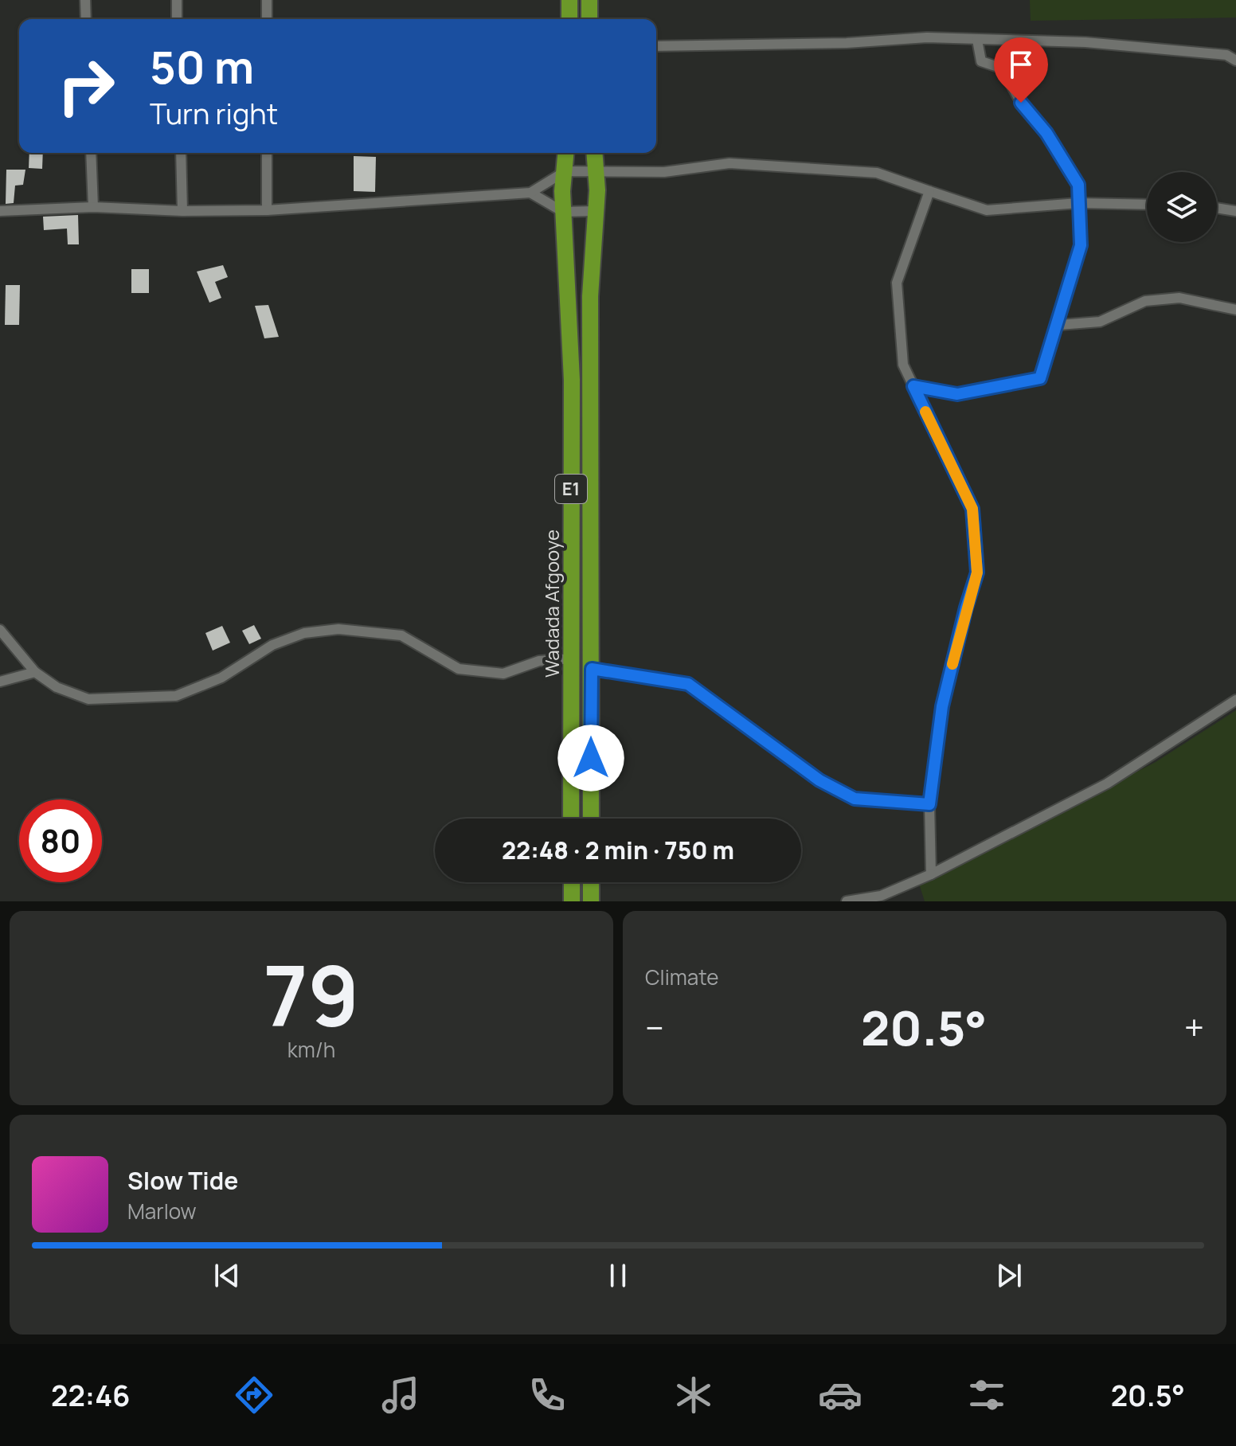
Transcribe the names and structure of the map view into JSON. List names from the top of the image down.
{
  "streets": {
    "highway": ["E1", "Wadada Afgooye"]
  },
  "page": {
    "turn": ["50 m", "Turn right"],
    "limit": "80",
    "trip": "22:48 · 2 min · 750 m",
    "tile": [
      ["79", "km/h"],
      "Climate"
    ],
    "heat": ["−", "20.5°", "+"],
    "song": ["Slow Tide", "Marlow"],
    "tabs": ["22:46", "20.5°"]
  }
}
